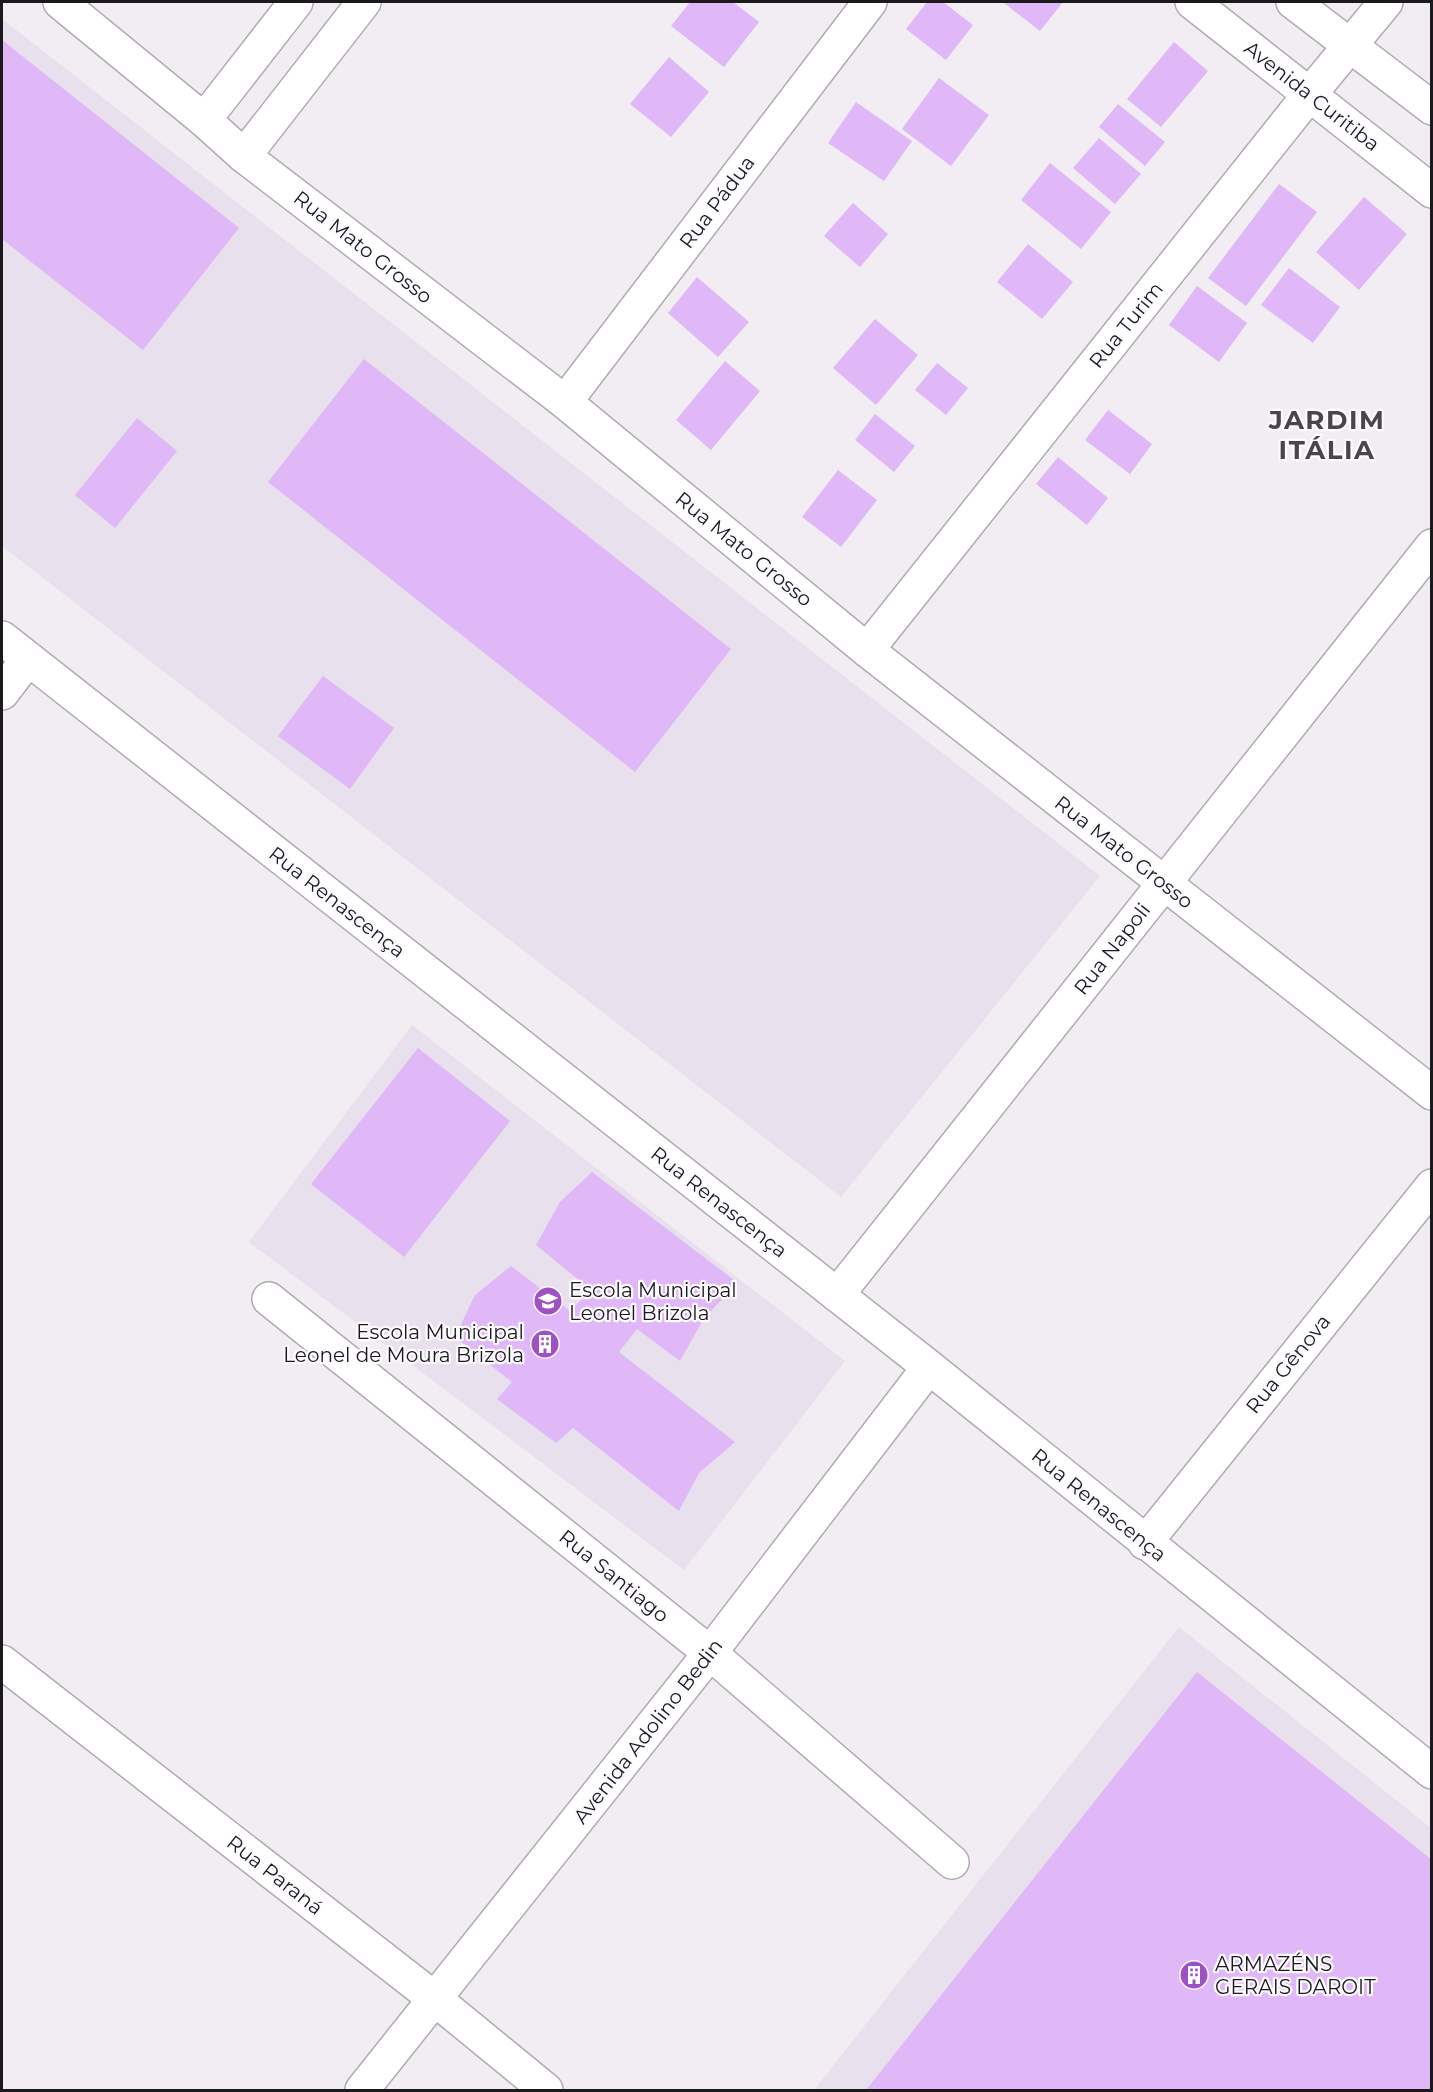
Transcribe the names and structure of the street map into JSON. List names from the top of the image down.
{
  "streets": {
    "street": [
      "Avenida Curitiba",
      "Rua Pádua",
      "Rua Mato Grosso",
      "Rua Turim",
      "Rua Renascença",
      "Rua Napoli",
      "Rua Gênova",
      "Rua Santiago",
      "Avenida Adolino Bedin",
      "Rua Paraná"
    ]
  },
  "crossings": [
    ["Avenida Curitiba", "Rua Turim"],
    ["Rua Pádua", "Rua Mato Grosso"],
    ["Rua Mato Grosso", "Rua Turim"],
    ["Rua Mato Grosso", "Rua Napoli"],
    ["Rua Renascença", "Rua Napoli"],
    ["Rua Renascença", "Rua Gênova"],
    ["Rua Renascença", "Avenida Adolino Bedin"],
    ["Rua Santiago", "Avenida Adolino Bedin"],
    ["Avenida Adolino Bedin", "Rua Paraná"]
  ],
  "districts": ["JARDIM ITÁLIA"],
  "places": {
    "school or university": ["Escola Municipal Leonel Brizola"],
    "building": ["Escola Municipal Leonel de Moura Brizola", "ARMAZÉNS GERAIS DAROIT"]
  }
}
